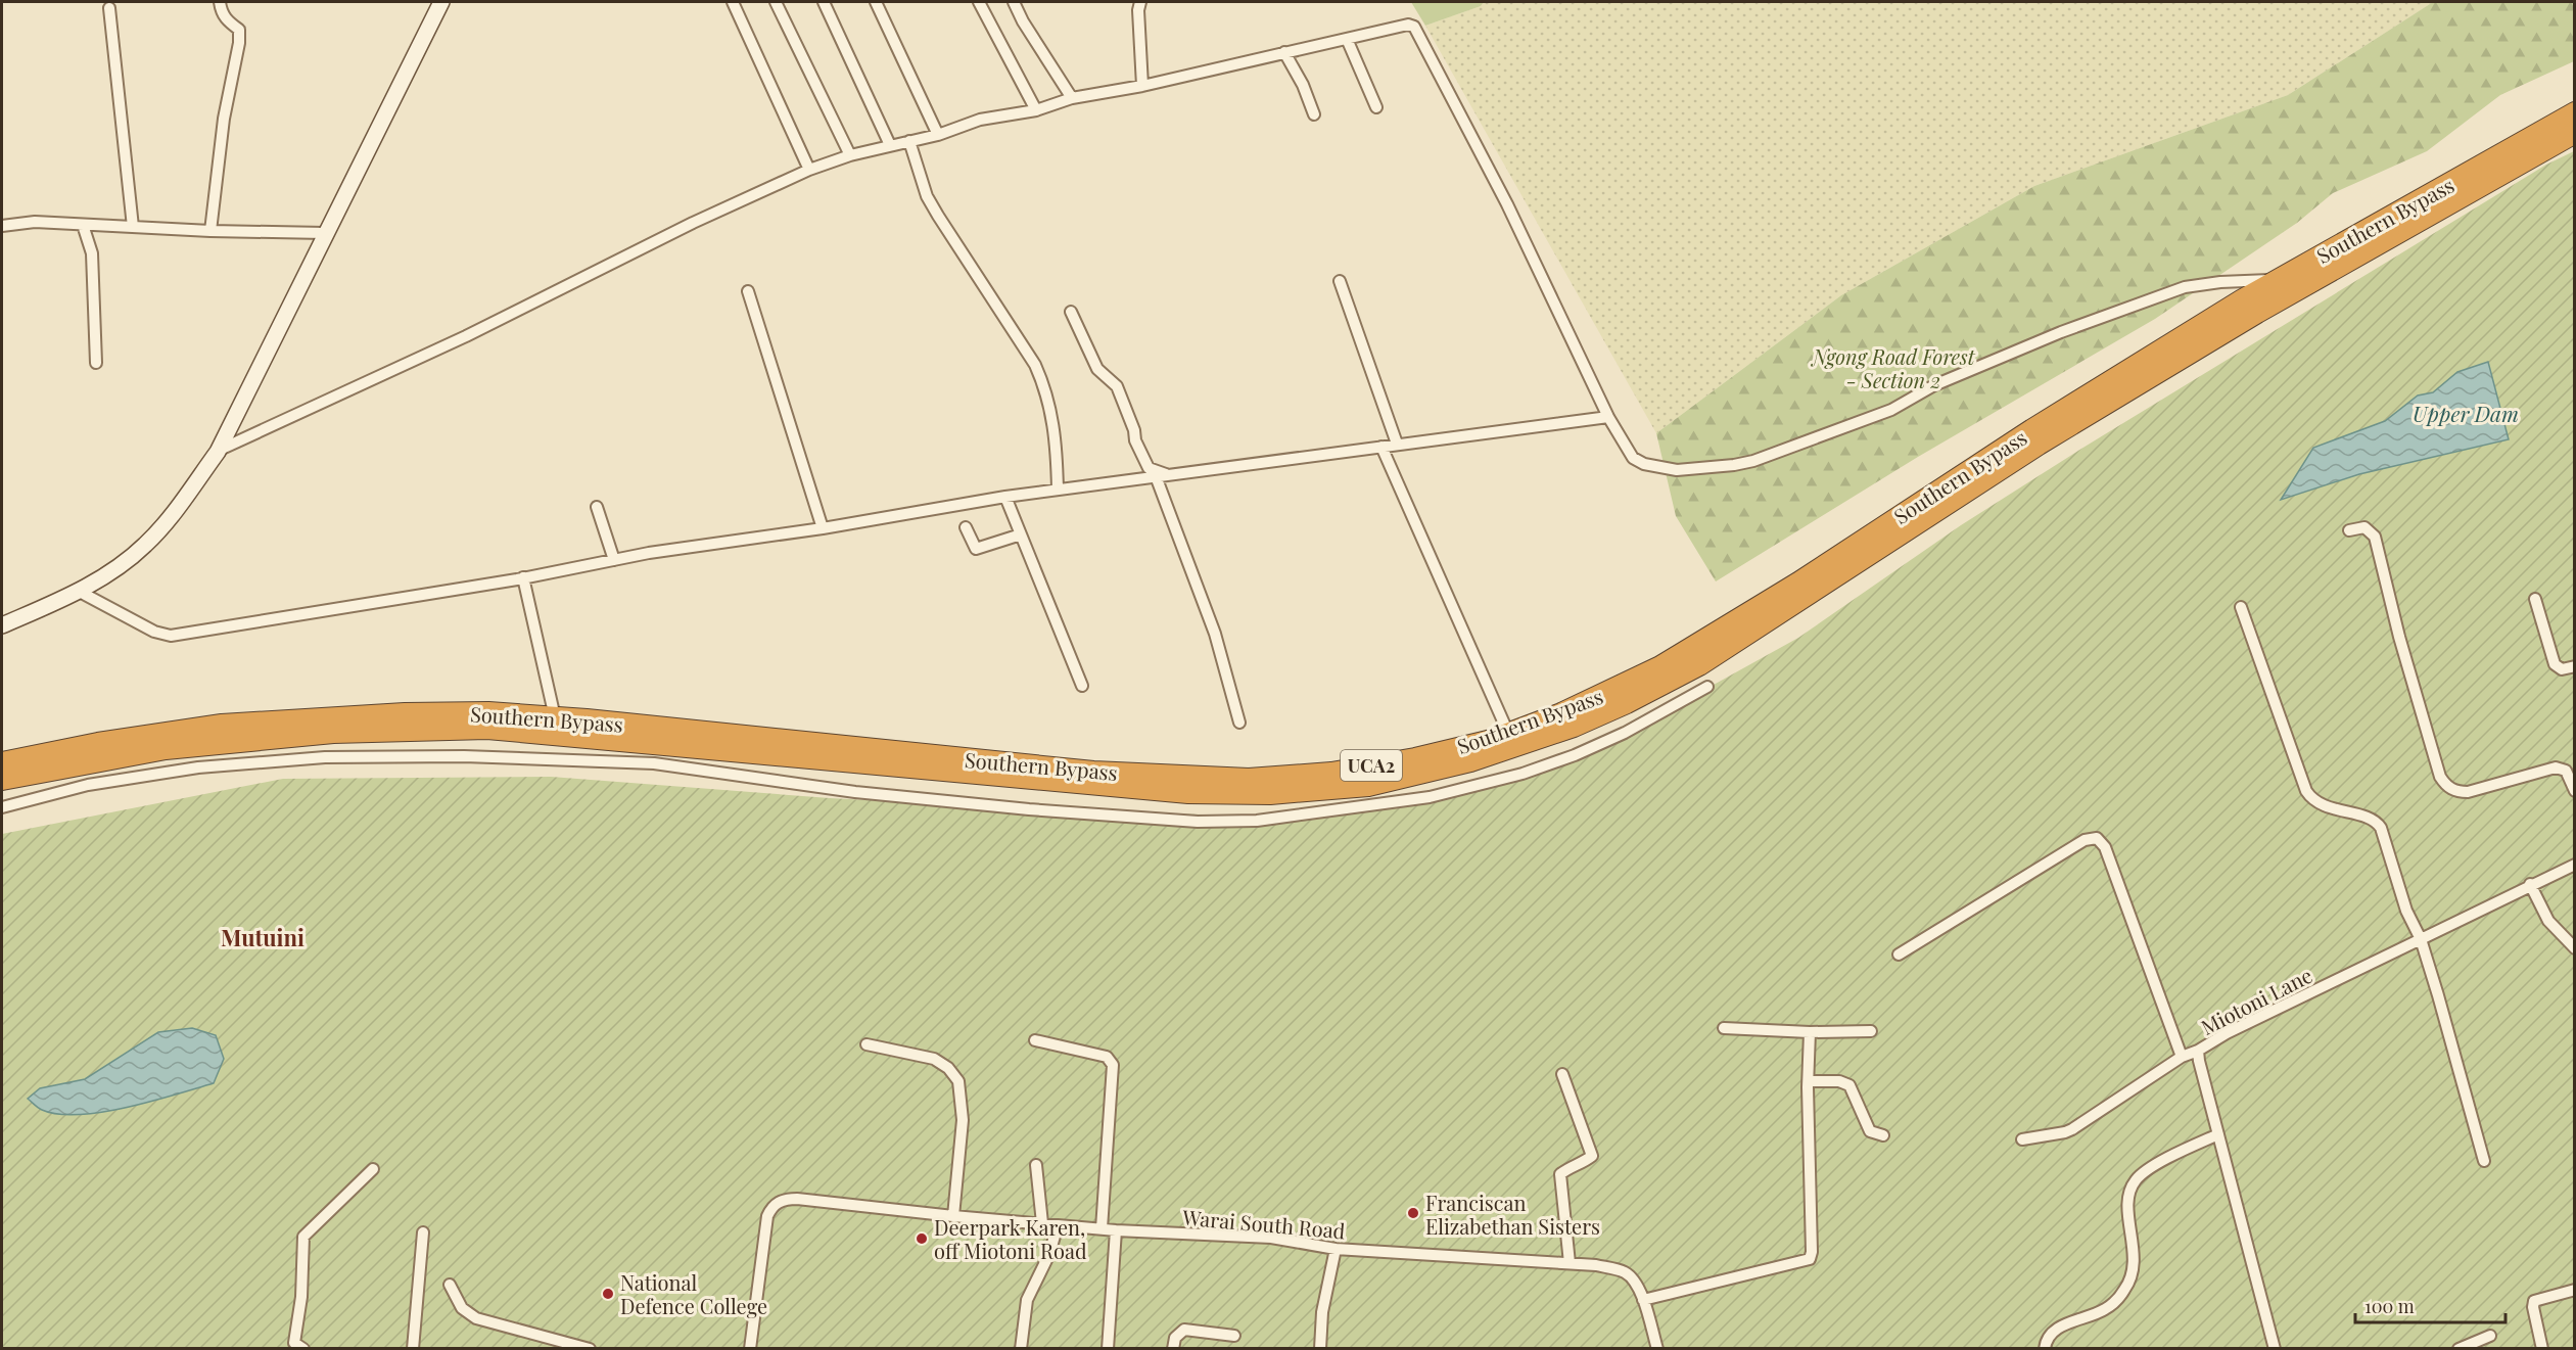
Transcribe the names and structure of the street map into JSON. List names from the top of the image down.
{
  "streets": {
    "highway": ["Southern Bypass", "UCA2"],
    "street": ["Miotoni Lane", "Warai South Road"]
  },
  "districts": ["Mutuini"],
  "water": ["Upper Dam"],
  "parks": ["Ngong Road Forest - Section 2"],
  "places": ["Franciscan Elizabethan Sisters", "Deerpark Karen, off Miotoni Road", "National Defence College"],
  "scale_bar": "100 m"
}
